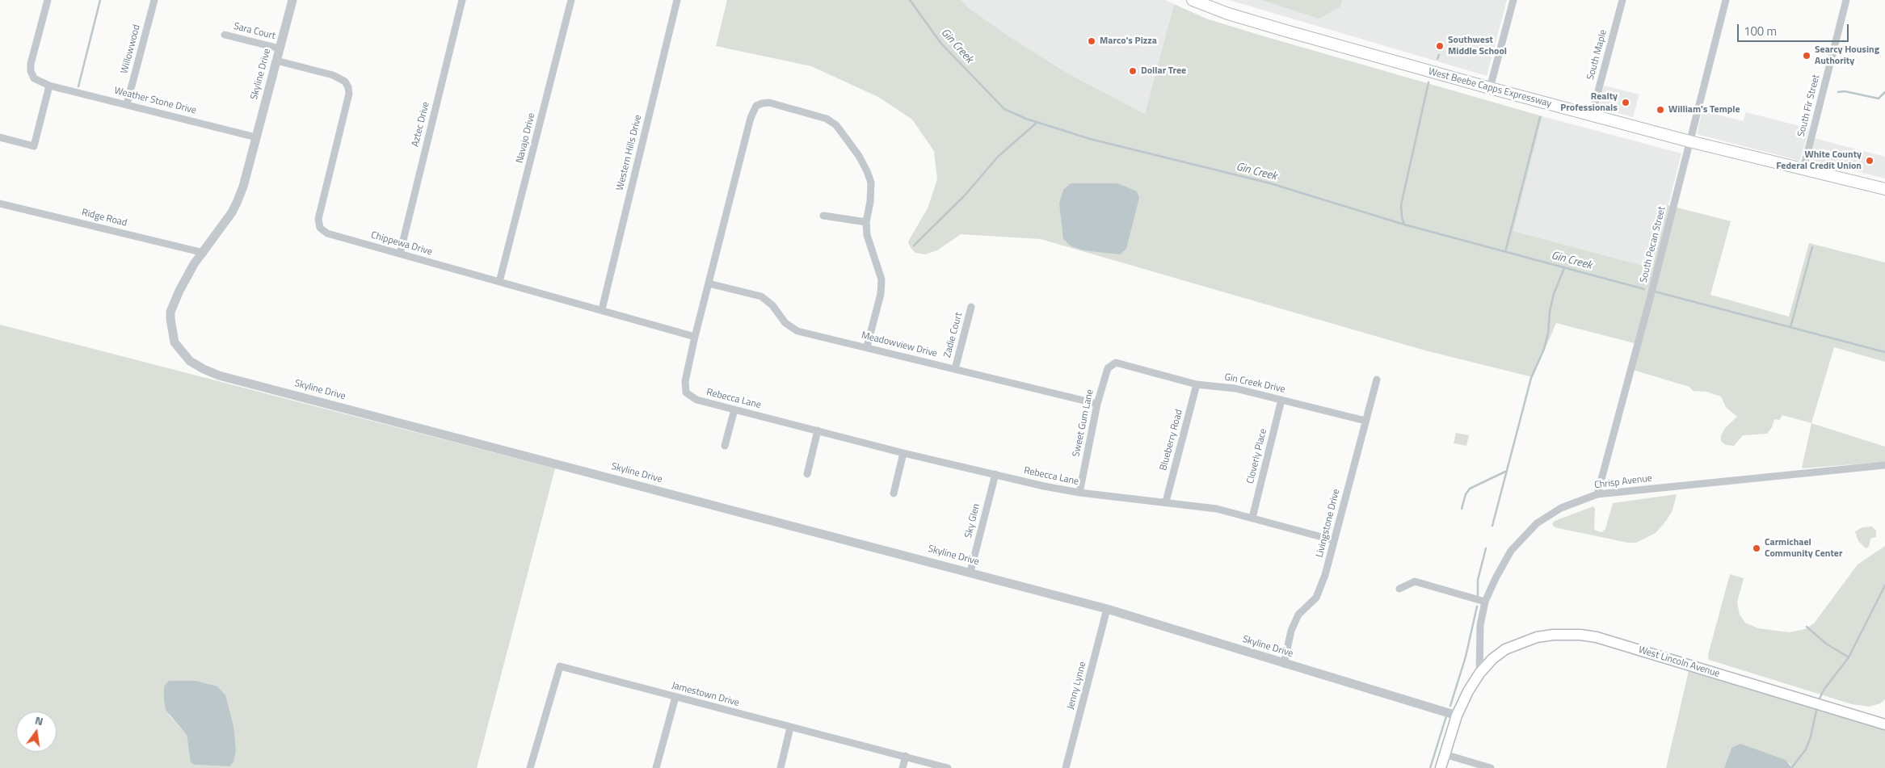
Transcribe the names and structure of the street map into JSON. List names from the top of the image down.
{
  "streets": {
    "main road": ["West Beebe Capps Expressway", "West Lincoln Avenue"],
    "street": [
      "Sara Court",
      "Willowwood",
      "South Maple",
      "Skyline Drive",
      "Weather Stone Drive",
      "South Fir Street",
      "Aztec Drive",
      "Navajo Drive",
      "Western Hills Drive",
      "Ridge Road",
      "Chippewa Drive",
      "South Pecan Street",
      "Zadie Court",
      "Meadowview Drive",
      "Gin Creek Drive",
      "Rebecca Lane",
      "Sweet Gum Lane",
      "Blueberry Road",
      "Cloverly Place",
      "Chrisp Avenue",
      "Sky Glen",
      "Livingstone Drive",
      "Jenny Lynne",
      "Jamestown Drive"
    ]
  },
  "crossings": [
    ["Sara Court", "Skyline Drive"],
    ["Willowwood", "Weather Stone Drive"],
    ["South Maple", "West Beebe Capps Expressway"],
    ["Skyline Drive", "Weather Stone Drive"],
    ["Skyline Drive", "Ridge Road"],
    ["Skyline Drive", "Chippewa Drive"],
    ["Skyline Drive", "Sky Glen"],
    ["Skyline Drive", "Livingstone Drive"],
    ["Skyline Drive", "West Lincoln Avenue"],
    ["Skyline Drive", "Jenny Lynne"],
    ["West Beebe Capps Expressway", "South Fir Street"],
    ["West Beebe Capps Expressway", "South Pecan Street"],
    ["Aztec Drive", "Chippewa Drive"],
    ["Navajo Drive", "Chippewa Drive"],
    ["Western Hills Drive", "Chippewa Drive"],
    ["Chippewa Drive", "Rebecca Lane"],
    ["South Pecan Street", "Chrisp Avenue"],
    ["Zadie Court", "Meadowview Drive"],
    ["Meadowview Drive", "Rebecca Lane"],
    ["Meadowview Drive", "Sweet Gum Lane"],
    ["Gin Creek Drive", "Sweet Gum Lane"],
    ["Gin Creek Drive", "Blueberry Road"],
    ["Gin Creek Drive", "Cloverly Place"],
    ["Gin Creek Drive", "Livingstone Drive"],
    ["Rebecca Lane", "Sweet Gum Lane"],
    ["Rebecca Lane", "Blueberry Road"],
    ["Rebecca Lane", "Cloverly Place"],
    ["Rebecca Lane", "Sky Glen"],
    ["Rebecca Lane", "Livingstone Drive"],
    ["Chrisp Avenue", "West Lincoln Avenue"]
  ],
  "water": ["Gin Creek"],
  "places": [
    "Marco's Pizza",
    "Southwest Middle School",
    "Searcy Housing Authority",
    "Dollar Tree",
    "Realty Professionals",
    "William's Temple",
    "White County Federal Credit Union",
    "Carmichael Community Center"
  ],
  "scale_bar": "100 m",
  "north": "top"
}
